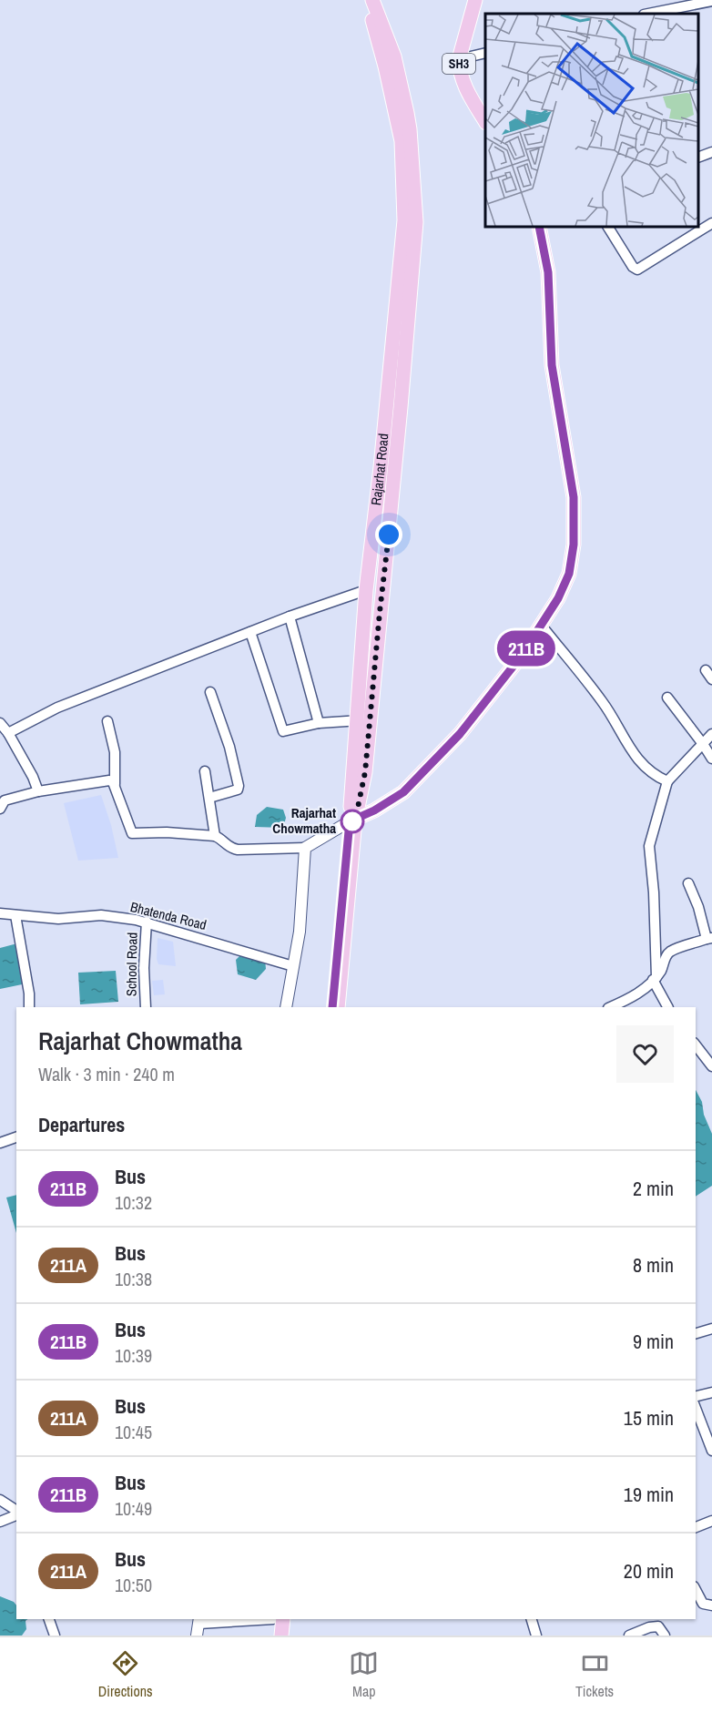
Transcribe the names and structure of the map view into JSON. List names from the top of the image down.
{
  "streets": {
    "main road": ["SH3", "Rajarhat Road"],
    "street": ["Bhatenda Road", "School Road"]
  },
  "crossings": [
    ["Bhatenda Road", "School Road"]
  ],
  "places": ["Rajarhat Chowmatha"],
  "lines": ["bus line 211B"],
  "page": {
    "on_map": "211B",
    "heading": [
      ["Rajarhat Chowmatha", "Walk · 3 min · 240 m"],
      "Departures"
    ],
    "list": [
      {
        "mark": "211B",
        "name": "Bus",
        "note": "10:32",
        "value": "2 min"
      },
      {
        "mark": "211A",
        "name": "Bus",
        "note": "10:38",
        "value": "8 min"
      },
      {
        "mark": "211B",
        "name": "Bus",
        "note": "10:39",
        "value": "9 min"
      },
      {
        "mark": "211A",
        "name": "Bus",
        "note": "10:45",
        "value": "15 min"
      },
      {
        "mark": "211B",
        "name": "Bus",
        "note": "10:49",
        "value": "19 min"
      },
      {
        "mark": "211A",
        "name": "Bus",
        "note": "10:50",
        "value": "20 min"
      }
    ],
    "tabs": ["Directions", "Map", "Tickets"]
  }
}
